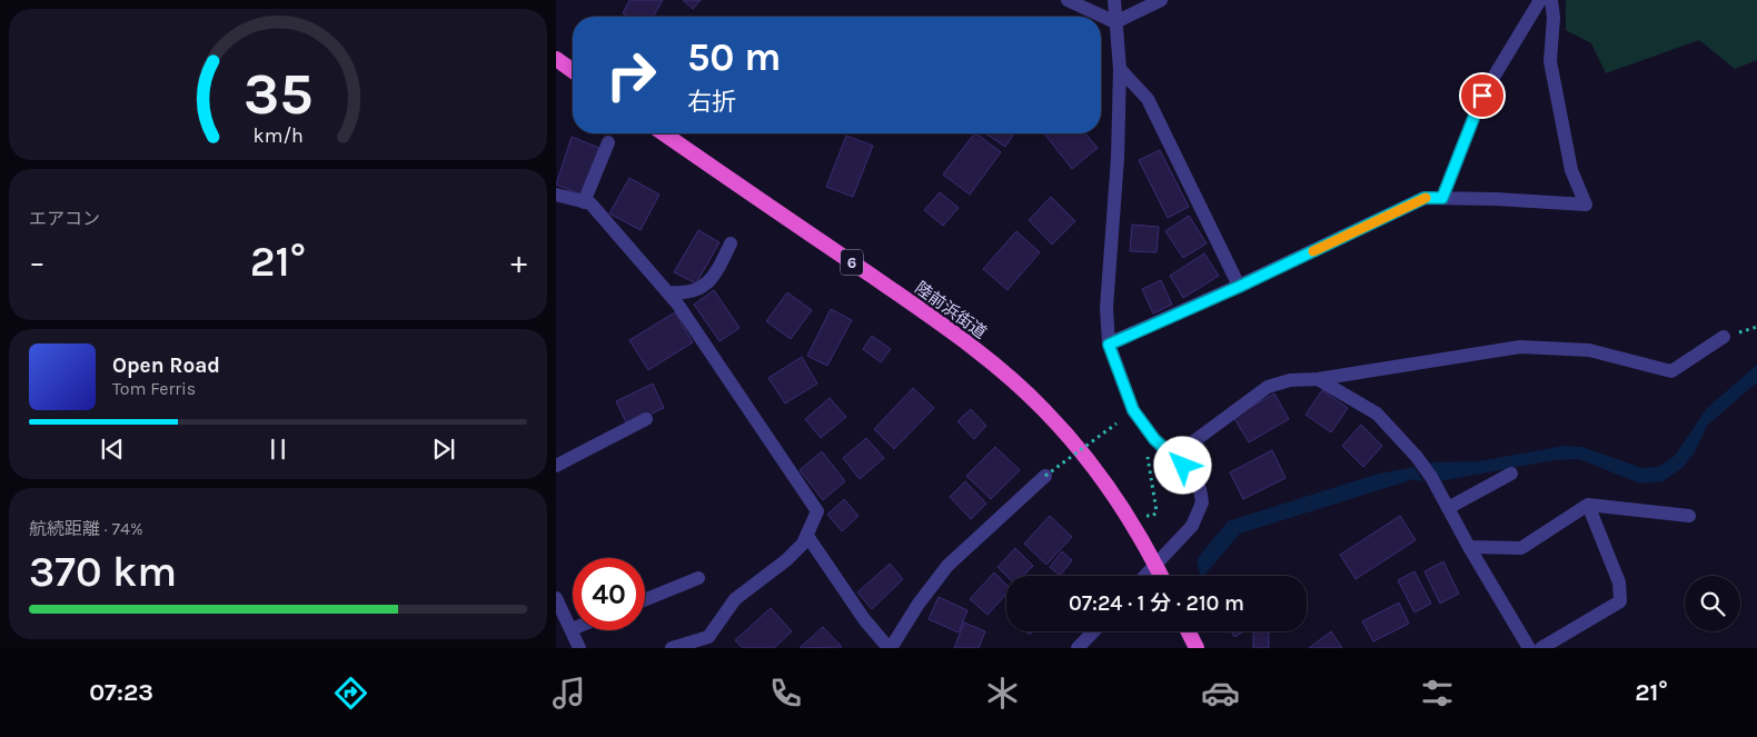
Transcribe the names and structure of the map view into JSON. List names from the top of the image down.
{
  "streets": {
    "highway": ["6", "陸前浜街道"]
  },
  "page": {
    "turn": ["50 m", "右折"],
    "tile": [
      "エアコン",
      ["航続距離 · 74%", "370 km"]
    ],
    "heat": ["−", "21°", "+"],
    "song": ["Open Road", "Tom Ferris"],
    "limit": "40",
    "trip": "07:24 · 1 分 · 210 m",
    "tabs": ["07:23", "21°"],
    "gauge": ["35", "km/h"]
  }
}
